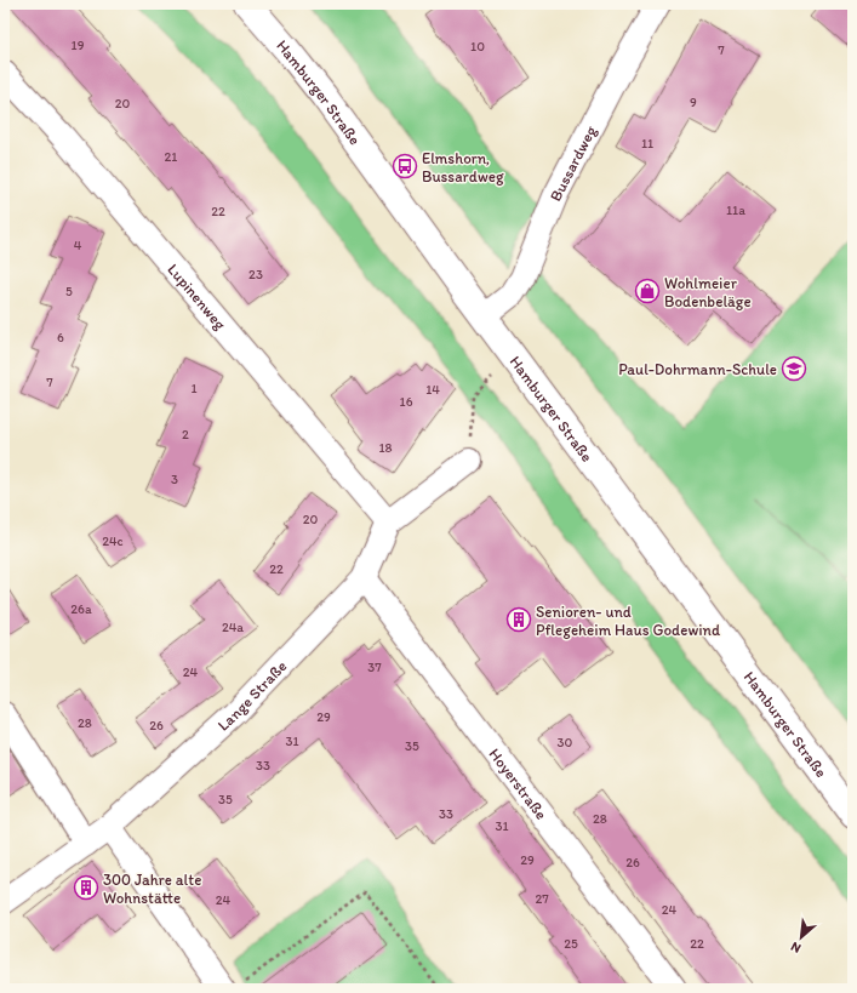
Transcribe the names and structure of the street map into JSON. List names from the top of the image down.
{
  "streets": {
    "main road": ["Hamburger Straße"],
    "street": [
      "Bussardweg",
      "Lupinenweg",
      "Lange Straße",
      "Hoyerstraße"
    ]
  },
  "crossings": [
    ["Hamburger Straße", "Bussardweg"],
    ["Lupinenweg", "Lange Straße"],
    ["Lange Straße", "Hoyerstraße"]
  ],
  "places": {
    "bus stop": ["Elmshorn, Bussardweg"],
    "shop": ["Wohlmeier Bodenbeläge"],
    "school or university": ["Paul-Dohrmann-Schule"],
    "building": ["Senioren- und Pflegeheim Haus Godewind", "300 Jahre alte Wohnstätte"]
  },
  "house_numbers": [
    "19",
    "10",
    "7",
    "9",
    "20",
    "11",
    "21",
    "11a",
    "22",
    "4",
    "23",
    "5",
    "6",
    "7",
    "1",
    "14",
    "16",
    "2",
    "18",
    "3",
    "20",
    "24c",
    "22",
    "26a",
    "24a",
    "37",
    "24",
    "29",
    "28",
    "26",
    "31",
    "30",
    "35",
    "33",
    "35",
    "33",
    "28",
    "31",
    "29",
    "26",
    "27",
    "24",
    "24",
    "25",
    "22"
  ],
  "north": "bottom left"
}
